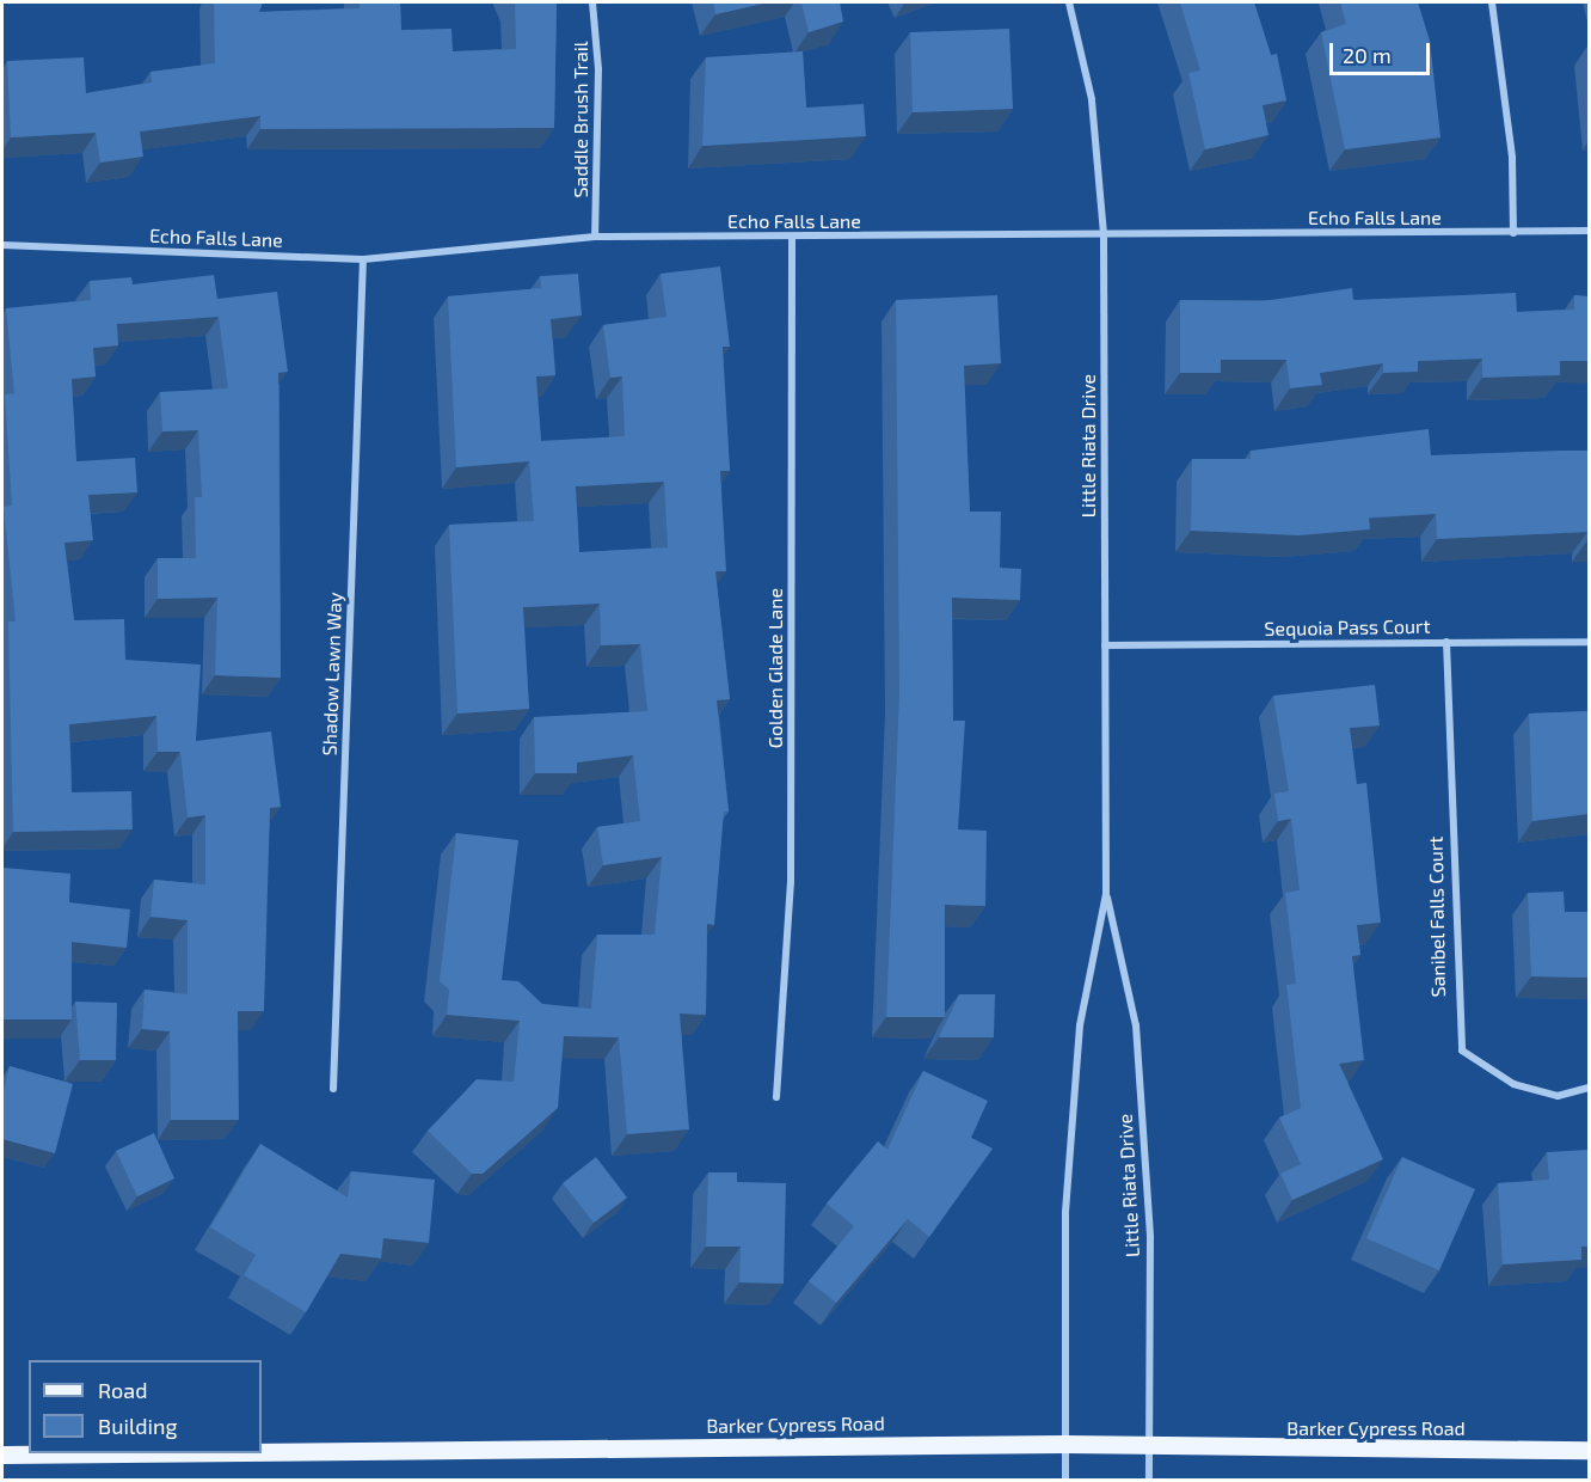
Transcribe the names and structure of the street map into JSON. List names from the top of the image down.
{
  "streets": {
    "main road": ["Barker Cypress Road"],
    "street": [
      "Saddle Brush Trail",
      "Echo Falls Lane",
      "Little Riata Drive",
      "Sequoia Pass Court",
      "Golden Glade Lane",
      "Shadow Lawn Way",
      "Sanibel Falls Court"
    ]
  },
  "crossings": [
    ["Saddle Brush Trail", "Echo Falls Lane"],
    ["Echo Falls Lane", "Little Riata Drive"],
    ["Echo Falls Lane", "Golden Glade Lane"],
    ["Echo Falls Lane", "Shadow Lawn Way"],
    ["Little Riata Drive", "Sequoia Pass Court"],
    ["Little Riata Drive", "Barker Cypress Road"],
    ["Sequoia Pass Court", "Sanibel Falls Court"]
  ],
  "legend": ["Road", "Building"],
  "scale_bar": "20 m"
}
